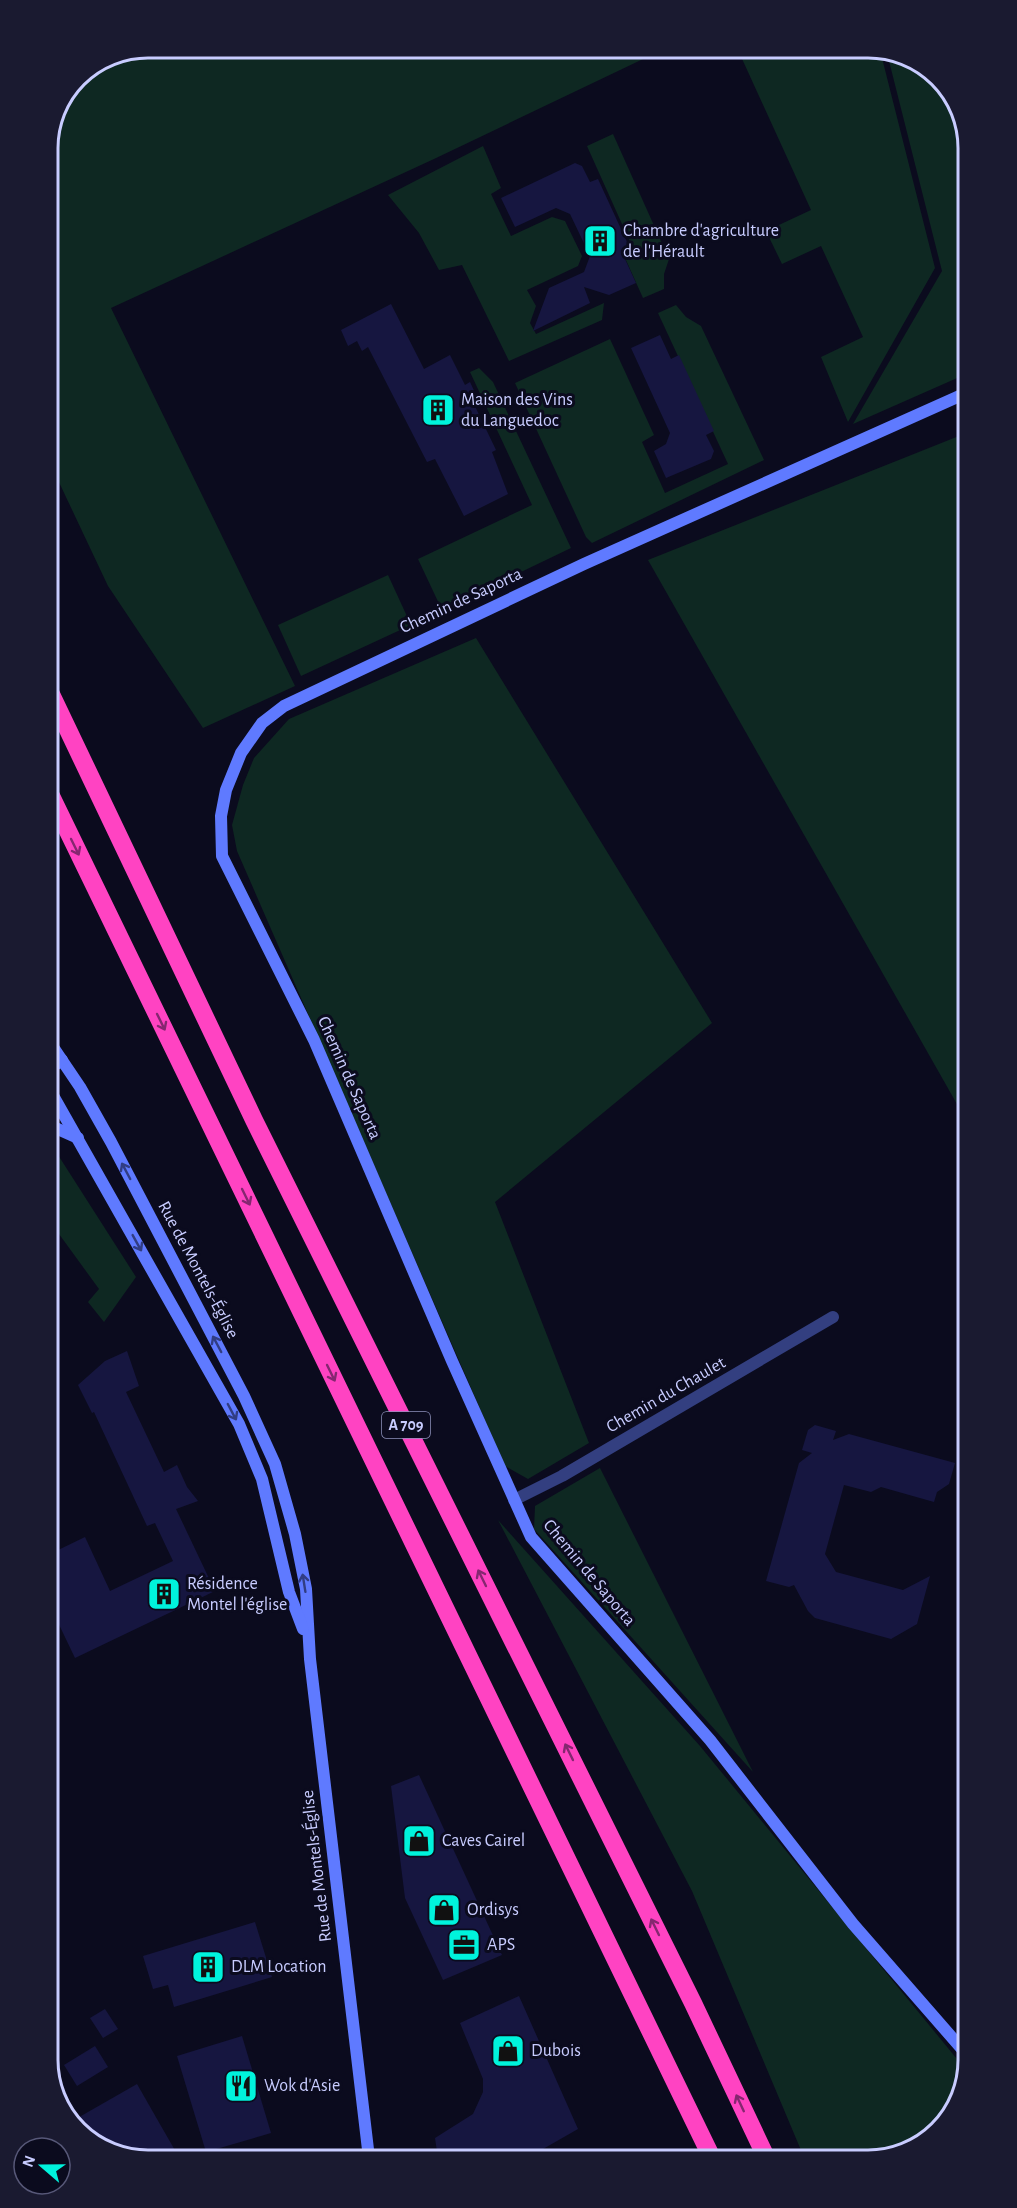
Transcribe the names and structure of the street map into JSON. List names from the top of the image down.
{
  "streets": {
    "highway": ["A 709"],
    "street": ["Chemin de Saporta", "Rue de Montels-Église", "Chemin du Chaulet"]
  },
  "crossings": [
    ["Chemin de Saporta", "Chemin du Chaulet"]
  ],
  "places": {
    "building": [
      "Chambre d'agriculture de l'Hérault",
      "Maison des Vins du Languedoc",
      "Résidence Montel l'église",
      "DLM Location"
    ],
    "shop": ["Caves Cairel", "Ordisys", "Dubois"],
    "office": ["APS"],
    "restaurant": ["Wok d'Asie"]
  },
  "north": "left"
}
